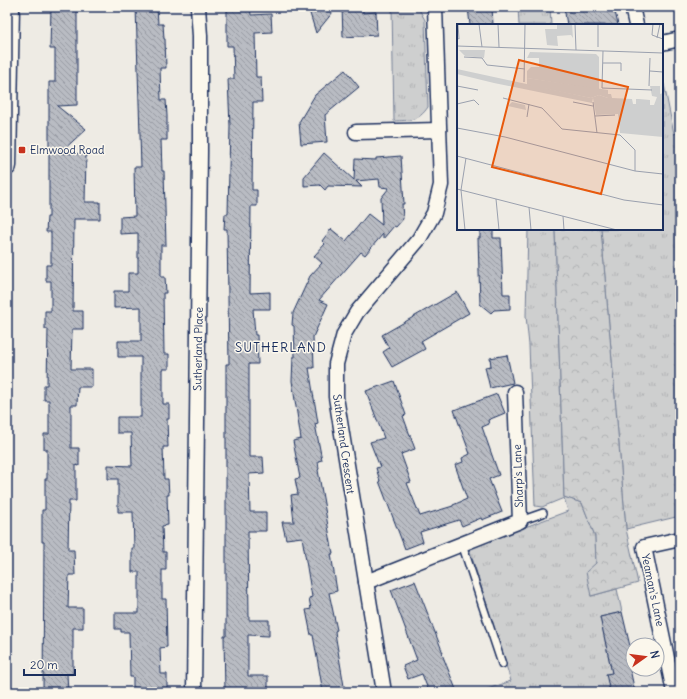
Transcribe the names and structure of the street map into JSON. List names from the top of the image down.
{
  "streets": {
    "street": [
      "Sutherland Place",
      "Sutherland Crescent",
      "Sharp's Lane",
      "Yeaman's Lane"
    ]
  },
  "crossings": [
    ["Sutherland Crescent", "Sharp's Lane"]
  ],
  "districts": ["SUTHERLAND"],
  "places": {
    "transit": ["Elmwood Road"]
  },
  "scale_bar": "20 m",
  "north": "right"
}
